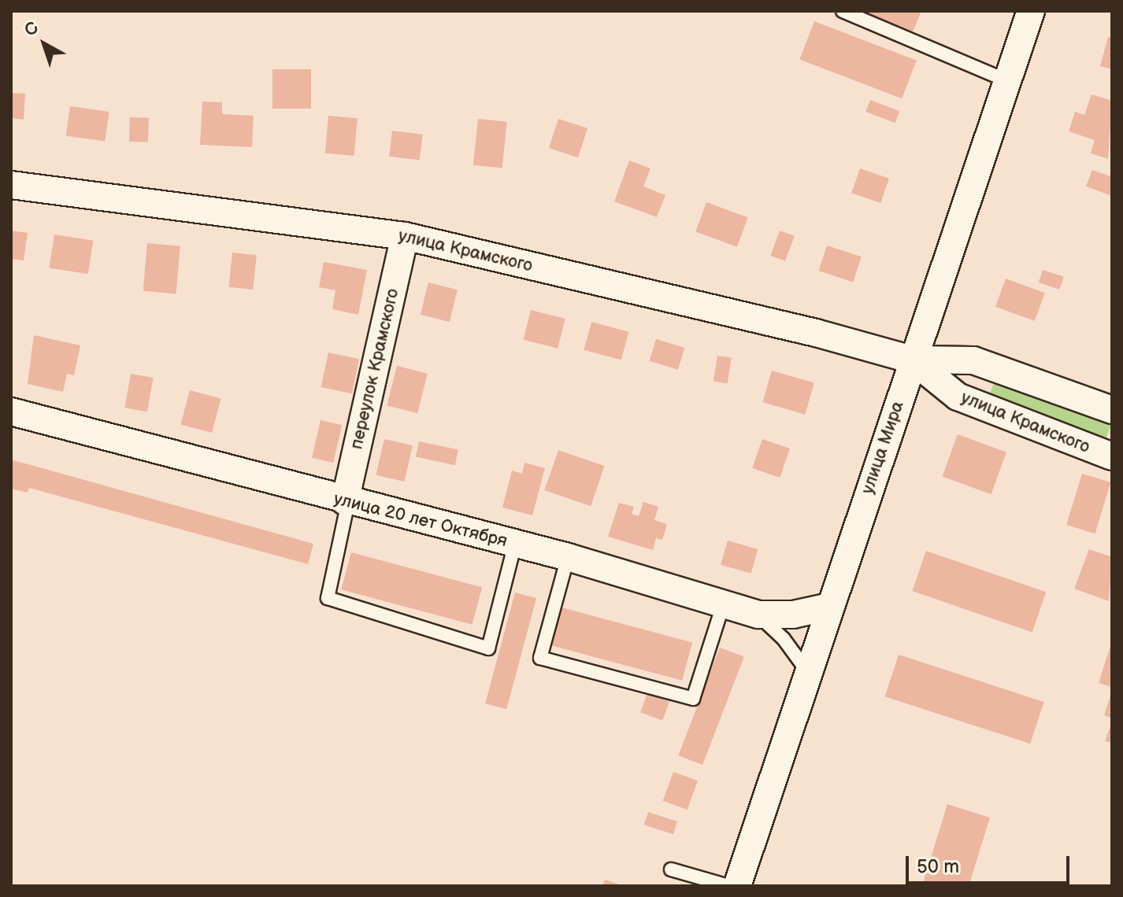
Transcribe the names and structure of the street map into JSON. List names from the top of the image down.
{
  "streets": {
    "street": [
      "улица Крамского",
      "переулок Крамского",
      "улица Мира",
      "улица 20 лет Октября"
    ]
  },
  "crossings": [
    ["улица Крамского", "переулок Крамского"],
    ["улица Крамского", "улица Мира"],
    ["переулок Крамского", "улица 20 лет Октября"],
    ["улица Мира", "улица 20 лет Октября"]
  ],
  "scale_bar": "50 m",
  "north": "top left"
}
